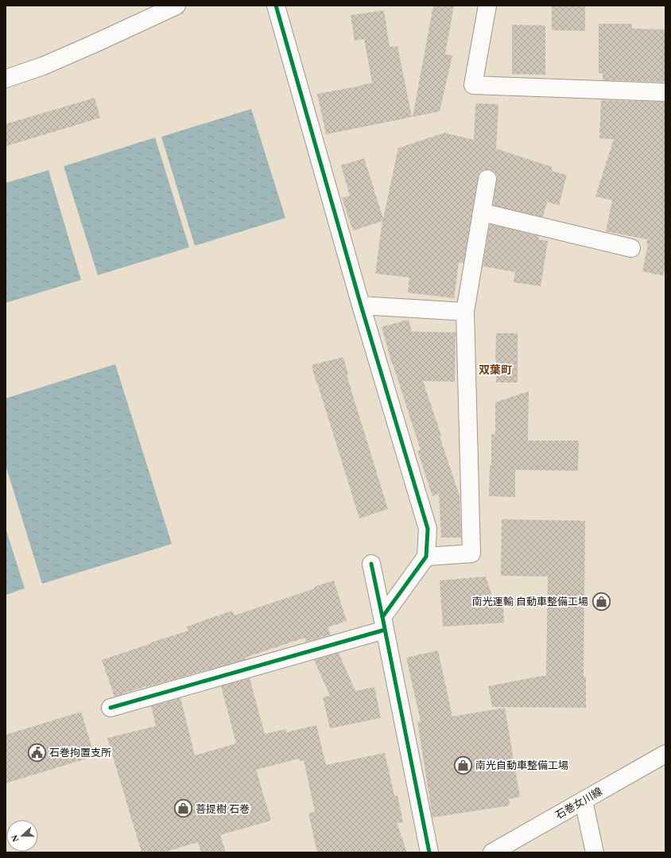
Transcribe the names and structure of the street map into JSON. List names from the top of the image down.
{
  "streets": {
    "street": ["石巻女川線"]
  },
  "districts": ["双葉町"],
  "places": {
    "shop": ["南光運輸 自動車整備工場", "南光自動車整備工場", "菩提樹 石巻"],
    "public building": ["石巻拘置支所"]
  },
  "north": "left"
}
